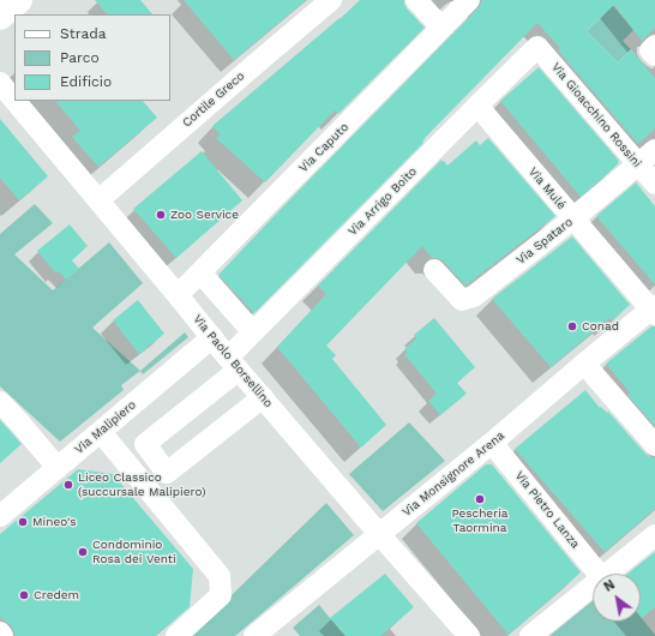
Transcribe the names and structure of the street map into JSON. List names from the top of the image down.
{
  "streets": {
    "street": [
      "Cortile Greco",
      "Via Gioacchino Rossini",
      "Via Caputo",
      "Via Mulé",
      "Via Arrigo Boito",
      "Via Spataro",
      "Via Paolo Borsellino",
      "Via Malipiero",
      "Via Monsignore Arena",
      "Via Pietro Lanza"
    ]
  },
  "crossings": [
    ["Cortile Greco", "Via Paolo Borsellino"],
    ["Via Gioacchino Rossini", "Via Arrigo Boito"],
    ["Via Gioacchino Rossini", "Via Spataro"],
    ["Via Caputo", "Via Paolo Borsellino"],
    ["Via Mulé", "Via Arrigo Boito"],
    ["Via Mulé", "Via Spataro"],
    ["Via Mulé", "Via Monsignore Arena"],
    ["Via Arrigo Boito", "Via Paolo Borsellino"],
    ["Via Paolo Borsellino", "Via Malipiero"],
    ["Via Paolo Borsellino", "Via Monsignore Arena"],
    ["Via Monsignore Arena", "Via Pietro Lanza"]
  ],
  "places": [
    "Zoo Service",
    "Conad",
    "Liceo Classico (succursale Malipiero)",
    "Pescheria Taormina",
    "Mineo's",
    "Condominio Rosa dei Venti",
    "Credem"
  ],
  "legend": ["Strada", "Parco", "Edificio"],
  "north": "top left"
}
